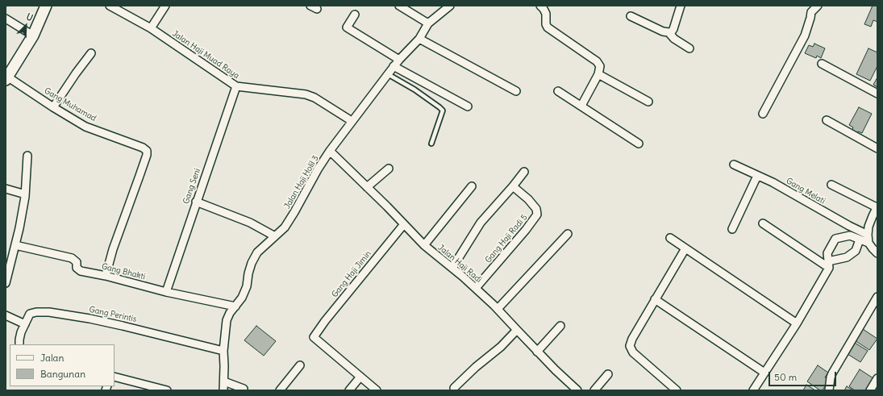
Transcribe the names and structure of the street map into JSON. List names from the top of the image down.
{
  "streets": {
    "street": [
      "Jalan Haji Muad Raya",
      "Gang Muhamad",
      "Jalan Haji Holil 3",
      "Gang Seni",
      "Gang Melati",
      "Gang Haji Radi 5",
      "Jalan Haji Radi",
      "Gang Bhakti",
      "Gang Haji Jimin",
      "Gang Perintis"
    ]
  },
  "crossings": [
    ["Jalan Haji Muad Raya", "Jalan Haji Holil 3"],
    ["Jalan Haji Muad Raya", "Gang Seni"],
    ["Gang Muhamad", "Gang Bhakti"],
    ["Jalan Haji Holil 3", "Jalan Haji Radi"],
    ["Jalan Haji Holil 3", "Gang Bhakti"],
    ["Jalan Haji Holil 3", "Gang Perintis"],
    ["Gang Seni", "Gang Bhakti"],
    ["Gang Haji Radi 5", "Jalan Haji Radi"],
    ["Jalan Haji Radi", "Gang Haji Jimin"]
  ],
  "legend": ["Jalan", "Bangunan"],
  "scale_bar": "50 m",
  "north": "top right"
}
